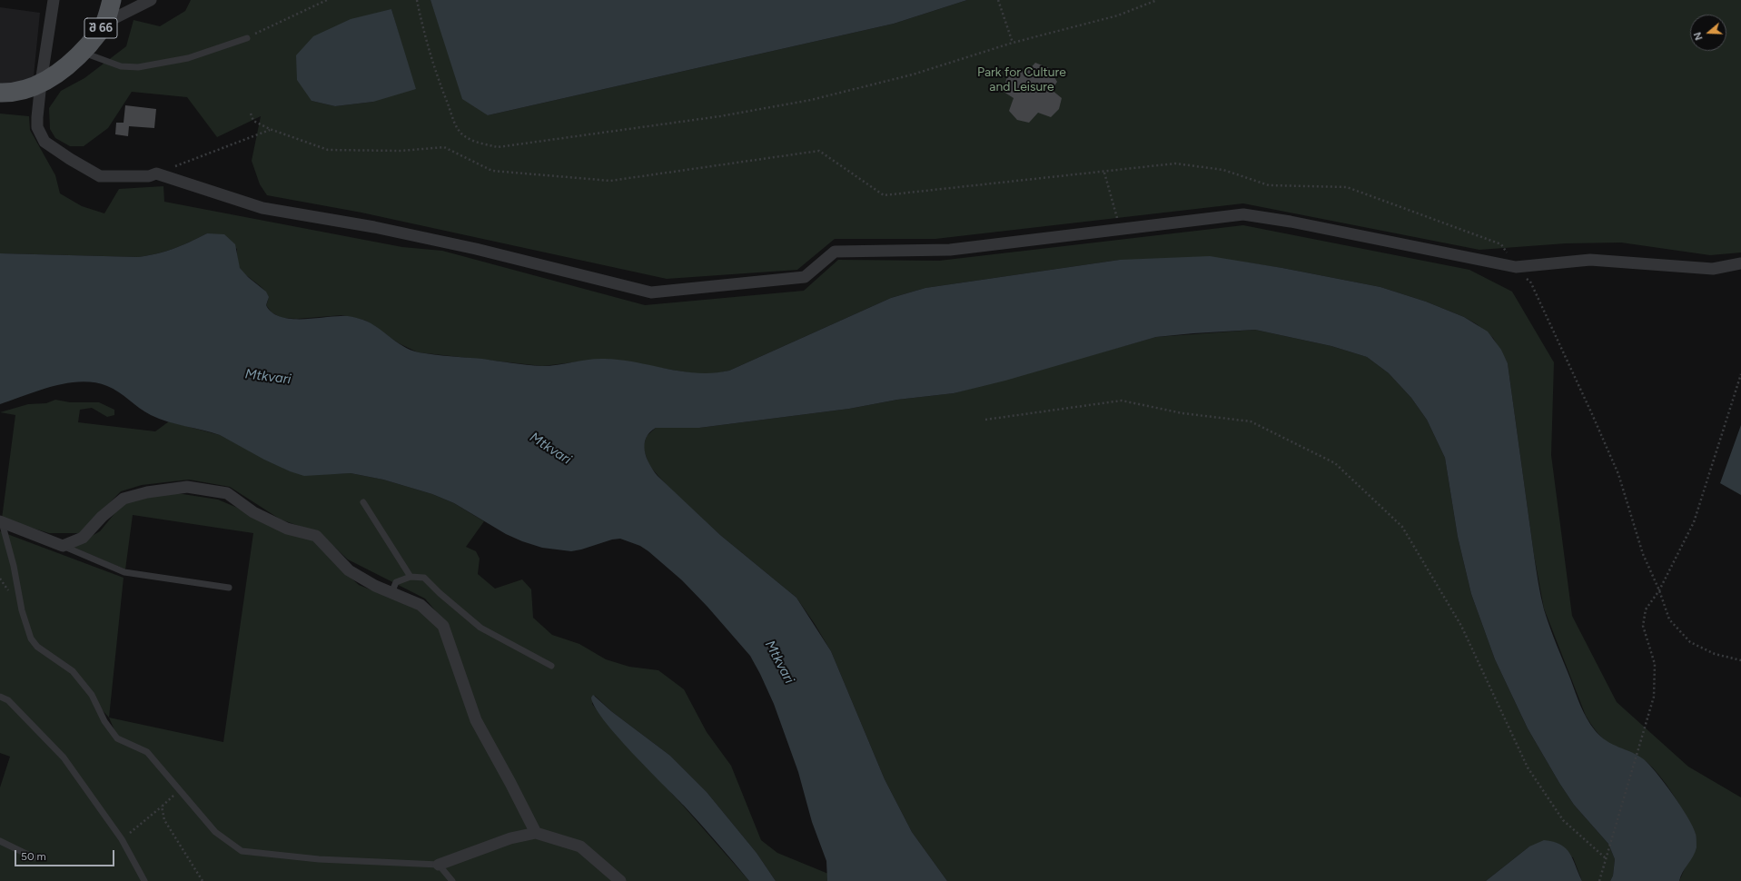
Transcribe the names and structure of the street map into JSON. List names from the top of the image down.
{
  "streets": {
    "main road": ["შ 66"]
  },
  "water": ["Mtkvari"],
  "parks": ["Park for Culture and Leisure"],
  "scale_bar": "50 m",
  "north": "left"
}
